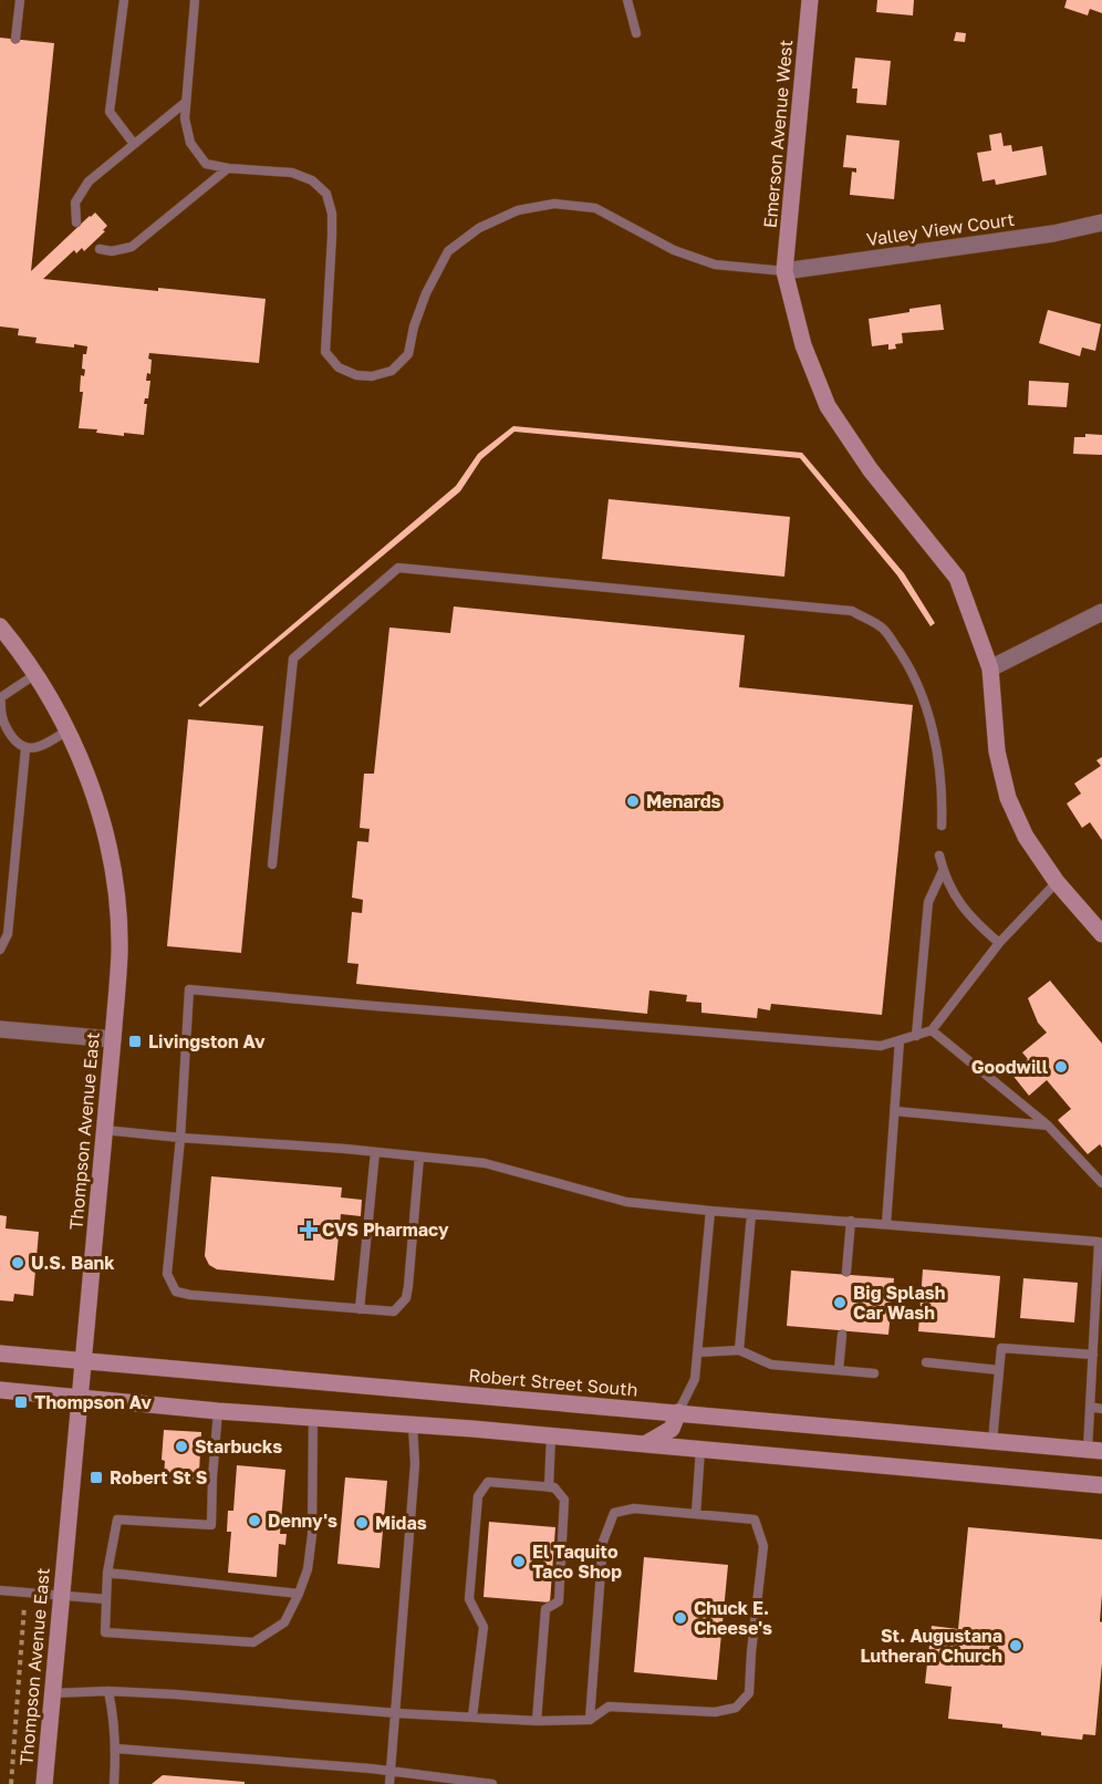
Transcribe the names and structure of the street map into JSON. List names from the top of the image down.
{
  "streets": {
    "main road": ["Emerson Avenue West", "Thompson Avenue East", "Robert Street South"],
    "street": ["Valley View Court"]
  },
  "crossings": [
    ["Emerson Avenue West", "Valley View Court"],
    ["Thompson Avenue East", "Robert Street South"]
  ],
  "places": {
    "other": [
      "Menards",
      "Goodwill",
      "U.S. Bank",
      "Big Splash Car Wash",
      "Starbucks",
      "Denny's",
      "Midas",
      "El Taquito Taco Shop",
      "Chuck E. Cheese's",
      "St. Augustana Lutheran Church"
    ],
    "transit": ["Livingston Av", "Thompson Av", "Robert St S"],
    "health": ["CVS Pharmacy"]
  }
}
